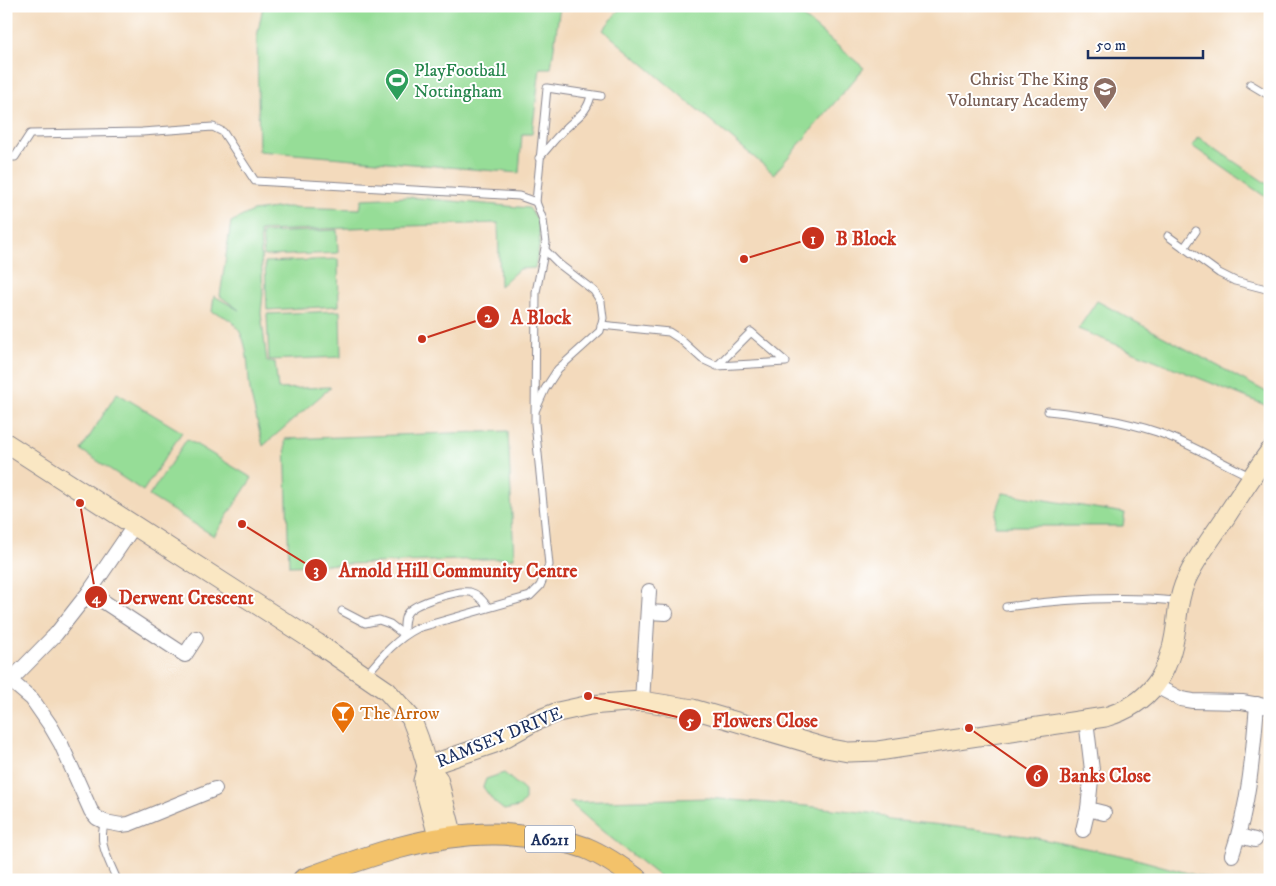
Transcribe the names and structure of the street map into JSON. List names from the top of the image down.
{
  "streets": {
    "main road": ["A6211"],
    "street": ["RAMSEY DRIVE"]
  },
  "places": {
    "sports": ["PlayFootball Nottingham"],
    "school or university": ["Christ The King Voluntary Academy"],
    "other": [
      "B Block",
      "A Block",
      "Derwent Crescent",
      "Arnold Hill Community Centre",
      "Flowers Close",
      "Banks Close"
    ],
    "bar": ["The Arrow"]
  },
  "scale_bar": "50 m"
}
